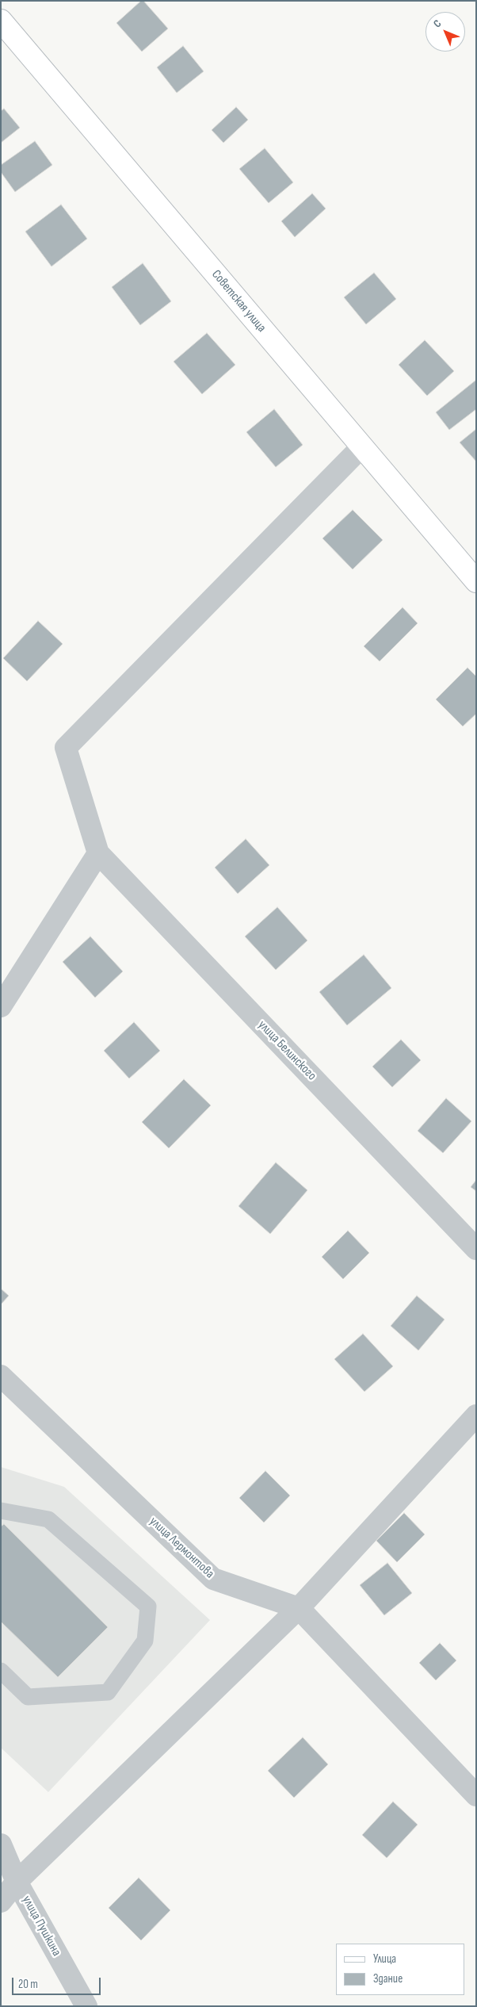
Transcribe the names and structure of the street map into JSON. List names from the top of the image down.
{
  "streets": {
    "street": [
      "Советская улица",
      "улица Белинского",
      "улица Лермонтова",
      "улица Пушкина"
    ]
  },
  "legend": ["Улица", "Здание"],
  "scale_bar": "20 m",
  "north": "top left"
}
